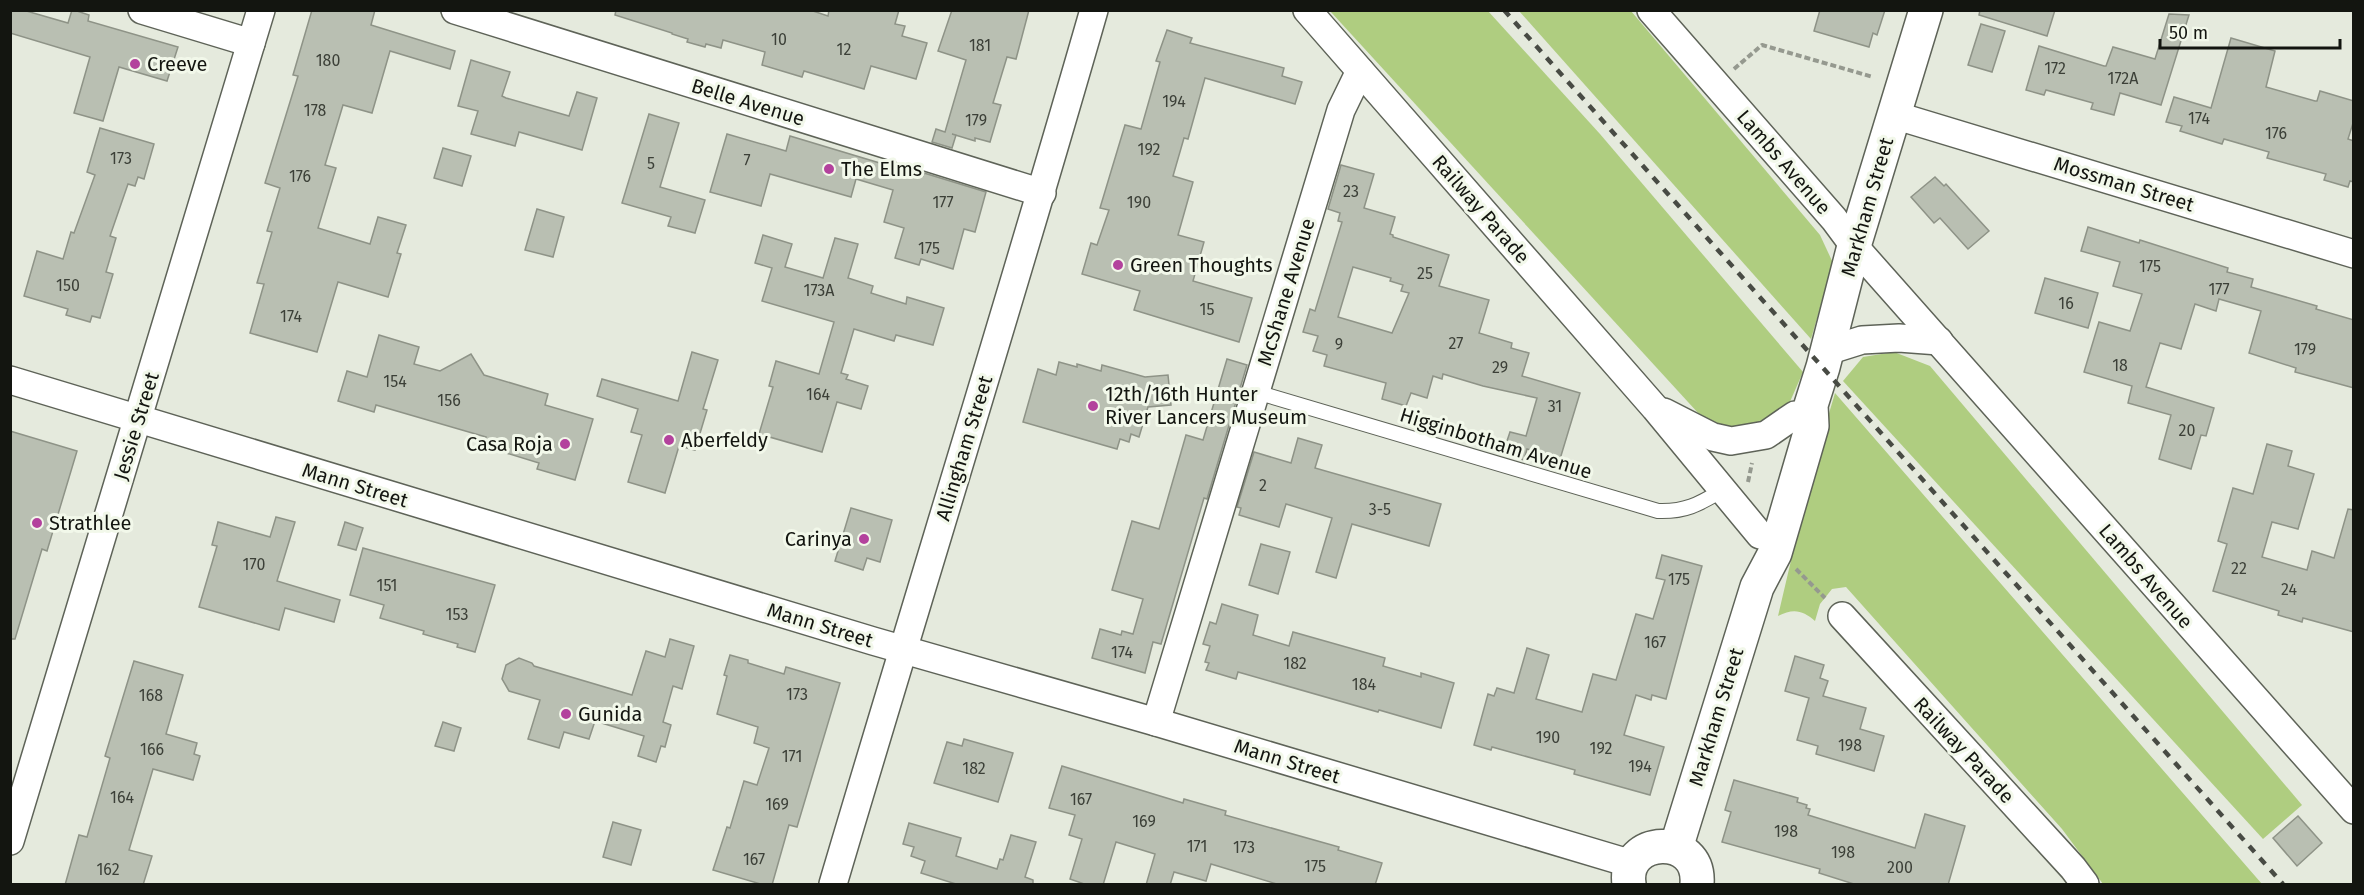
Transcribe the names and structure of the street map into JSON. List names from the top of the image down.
{
  "streets": {
    "street": [
      "Belle Avenue",
      "Lambs Avenue",
      "Mossman Street",
      "Markham Street",
      "Railway Parade",
      "McShane Avenue",
      "Jessie Street",
      "Allingham Street",
      "Mann Street"
    ],
    "lane": ["Higginbotham Avenue"]
  },
  "crossings": [
    ["Belle Avenue", "Allingham Street"],
    ["Lambs Avenue", "Markham Street"],
    ["Mossman Street", "Markham Street"],
    ["Markham Street", "Railway Parade"],
    ["Railway Parade", "McShane Avenue"],
    ["Railway Parade", "Higginbotham Avenue"],
    ["McShane Avenue", "Higginbotham Avenue"],
    ["McShane Avenue", "Mann Street"],
    ["Jessie Street", "Mann Street"],
    ["Allingham Street", "Mann Street"]
  ],
  "places": [
    "Creeve",
    "The Elms",
    "Green Thoughts",
    "12th/16th Hunter River Lancers Museum",
    "Aberfeldy",
    "Casa Roja",
    "Strathlee",
    "Carinya",
    "Gunida"
  ],
  "house_numbers": [
    "10",
    "181",
    "12",
    "180",
    "172",
    "172A",
    "194",
    "178",
    "174",
    "179",
    "176",
    "192",
    "173",
    "7",
    "5",
    "176",
    "23",
    "177",
    "190",
    "175",
    "175",
    "25",
    "150",
    "177",
    "173A",
    "16",
    "15",
    "174",
    "27",
    "9",
    "179",
    "18",
    "29",
    "154",
    "164",
    "156",
    "31",
    "20",
    "2",
    "3-5",
    "170",
    "22",
    "175",
    "151",
    "24",
    "153",
    "167",
    "174",
    "182",
    "184",
    "173",
    "168",
    "190",
    "198",
    "192",
    "166",
    "171",
    "194",
    "182",
    "164",
    "167",
    "169",
    "169",
    "198",
    "171",
    "173",
    "198",
    "167",
    "175",
    "200",
    "162"
  ],
  "scale_bar": "50 m"
}
